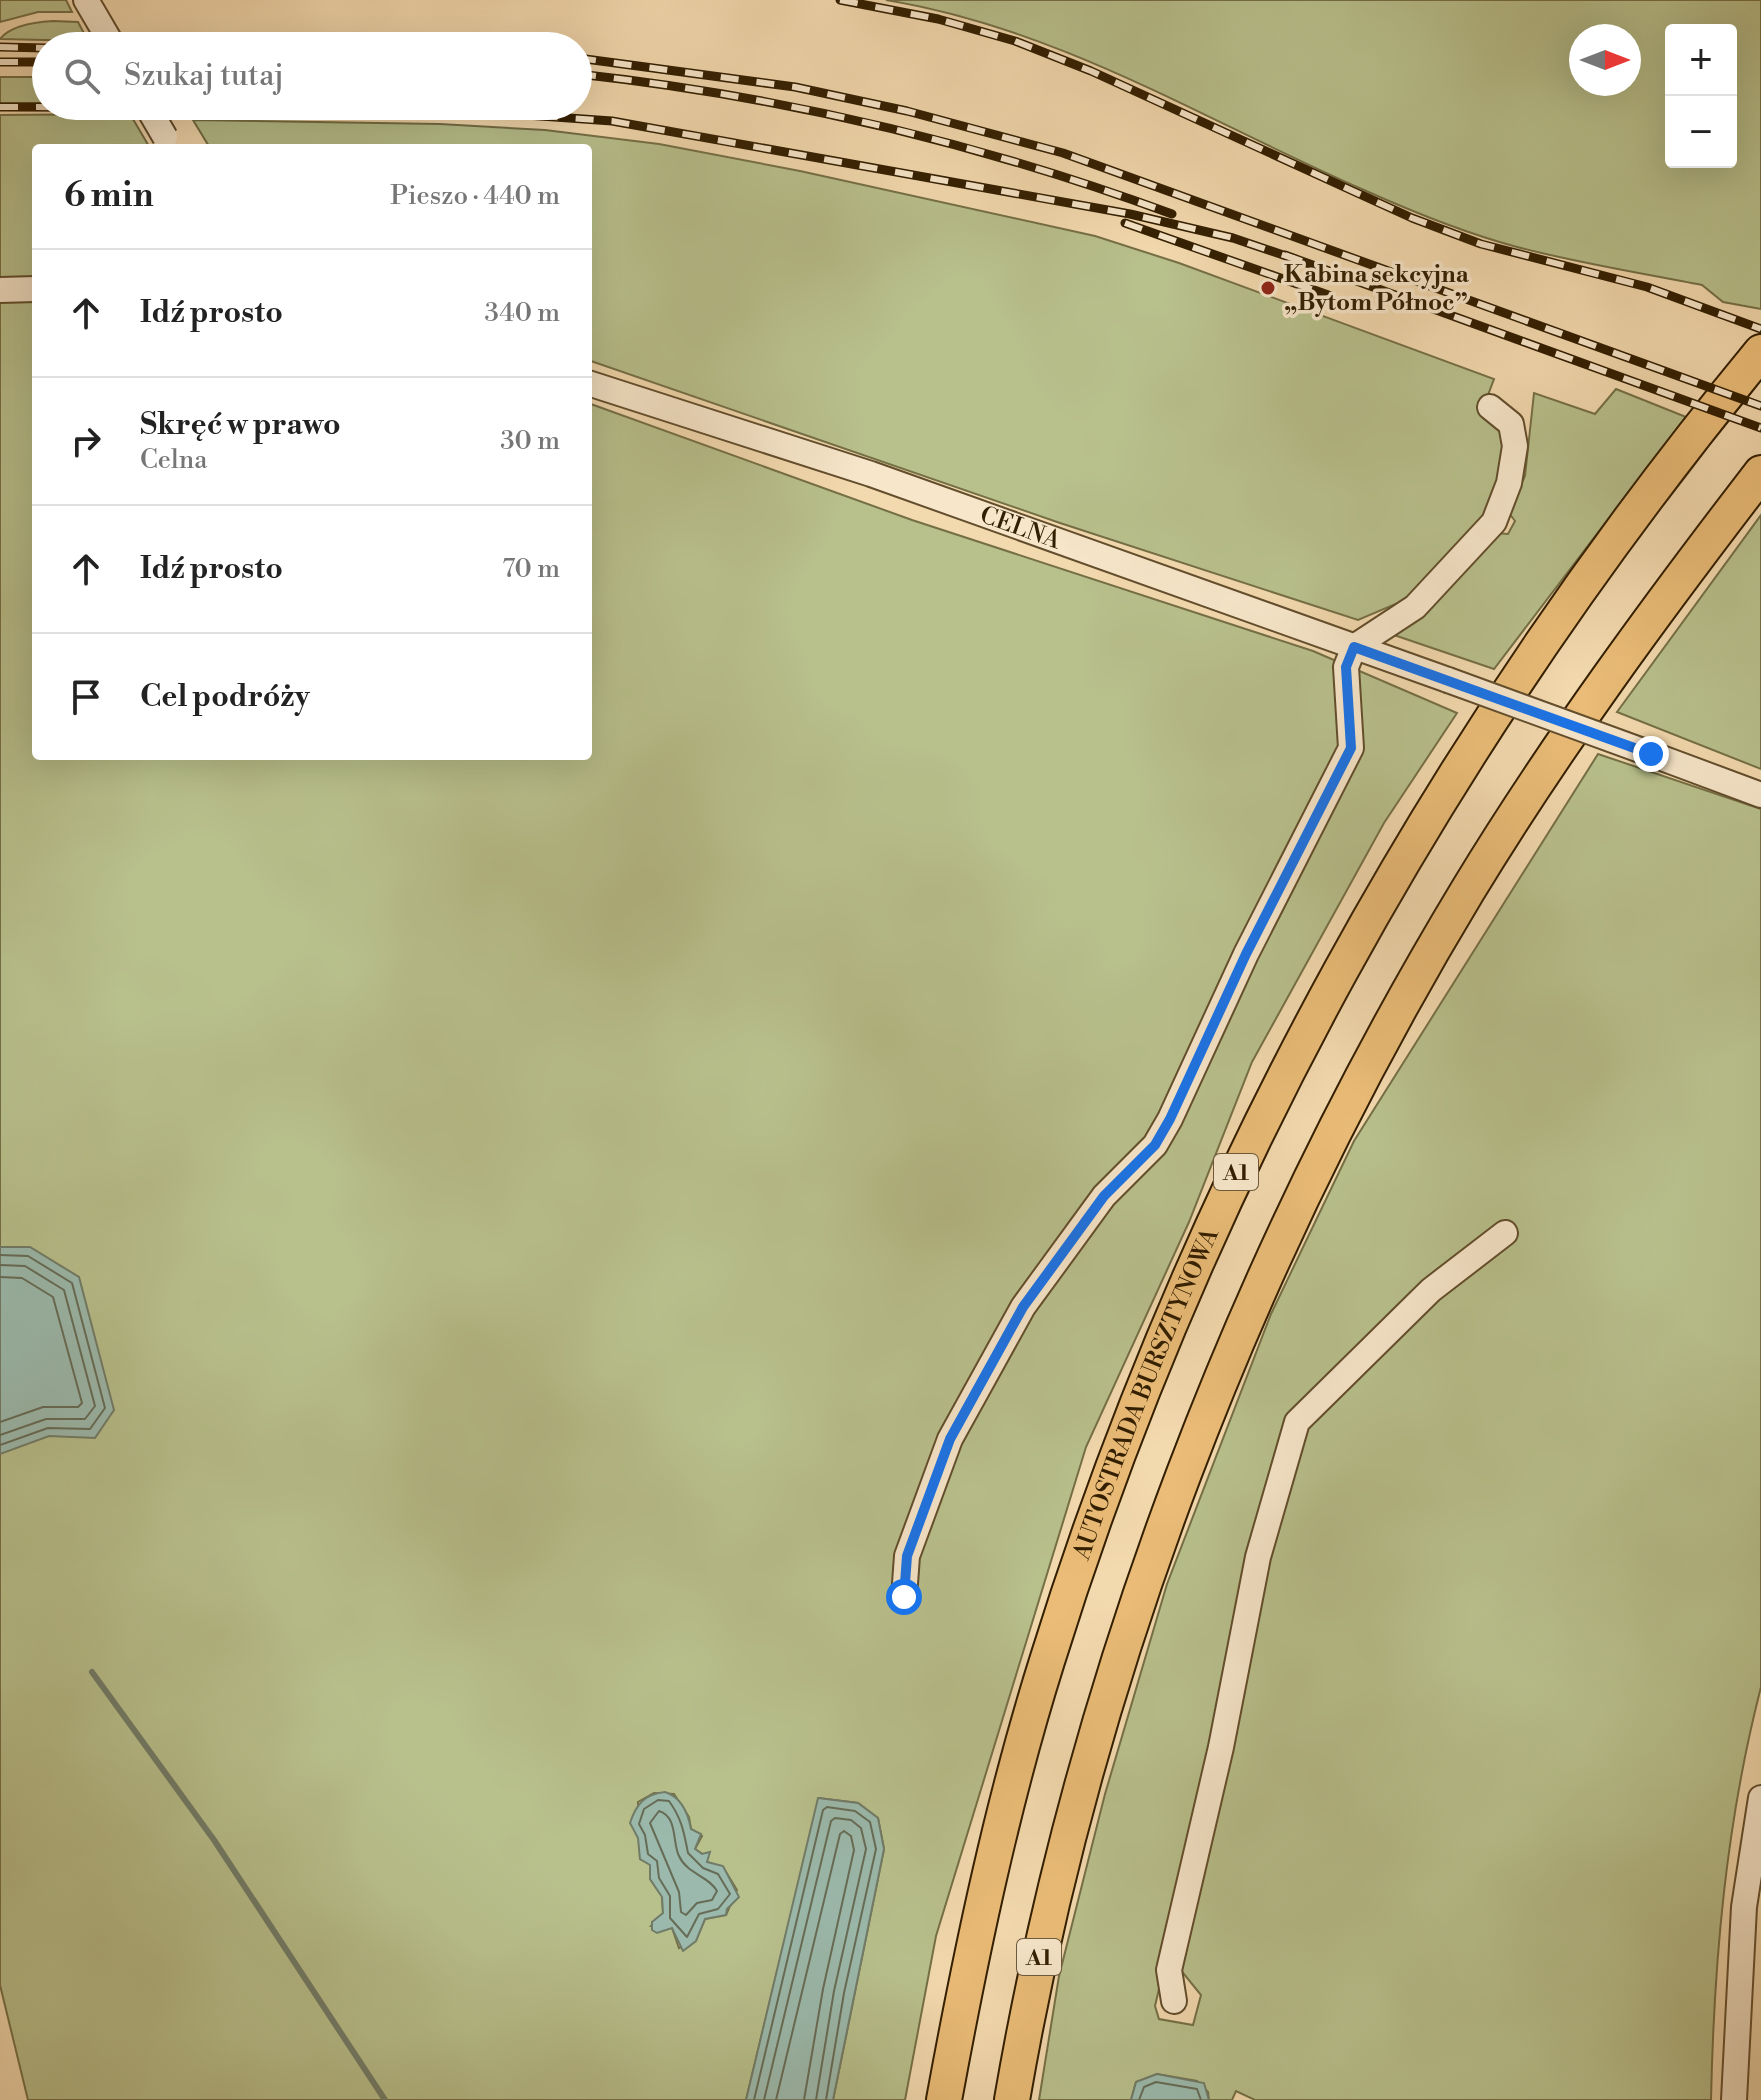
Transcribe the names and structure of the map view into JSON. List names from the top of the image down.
{
  "streets": {
    "highway": ["A1", "AUTOSTRADA BURSZTYNOWA"],
    "street": ["CELNA"]
  },
  "places": ["Kabina sekcyjna „Bytom Północ”"],
  "north": "right",
  "page": {
    "map_buttons": ["+", "−"],
    "search": "Szukaj tutaj",
    "heading": ["6 min", "Pieszo · 440 m"],
    "list": [
      ["Idź prosto", "340 m"],
      ["Skręć w prawo", "Celna", "30 m"],
      ["Idź prosto", "70 m"],
      "Cel podróży"
    ]
  }
}
